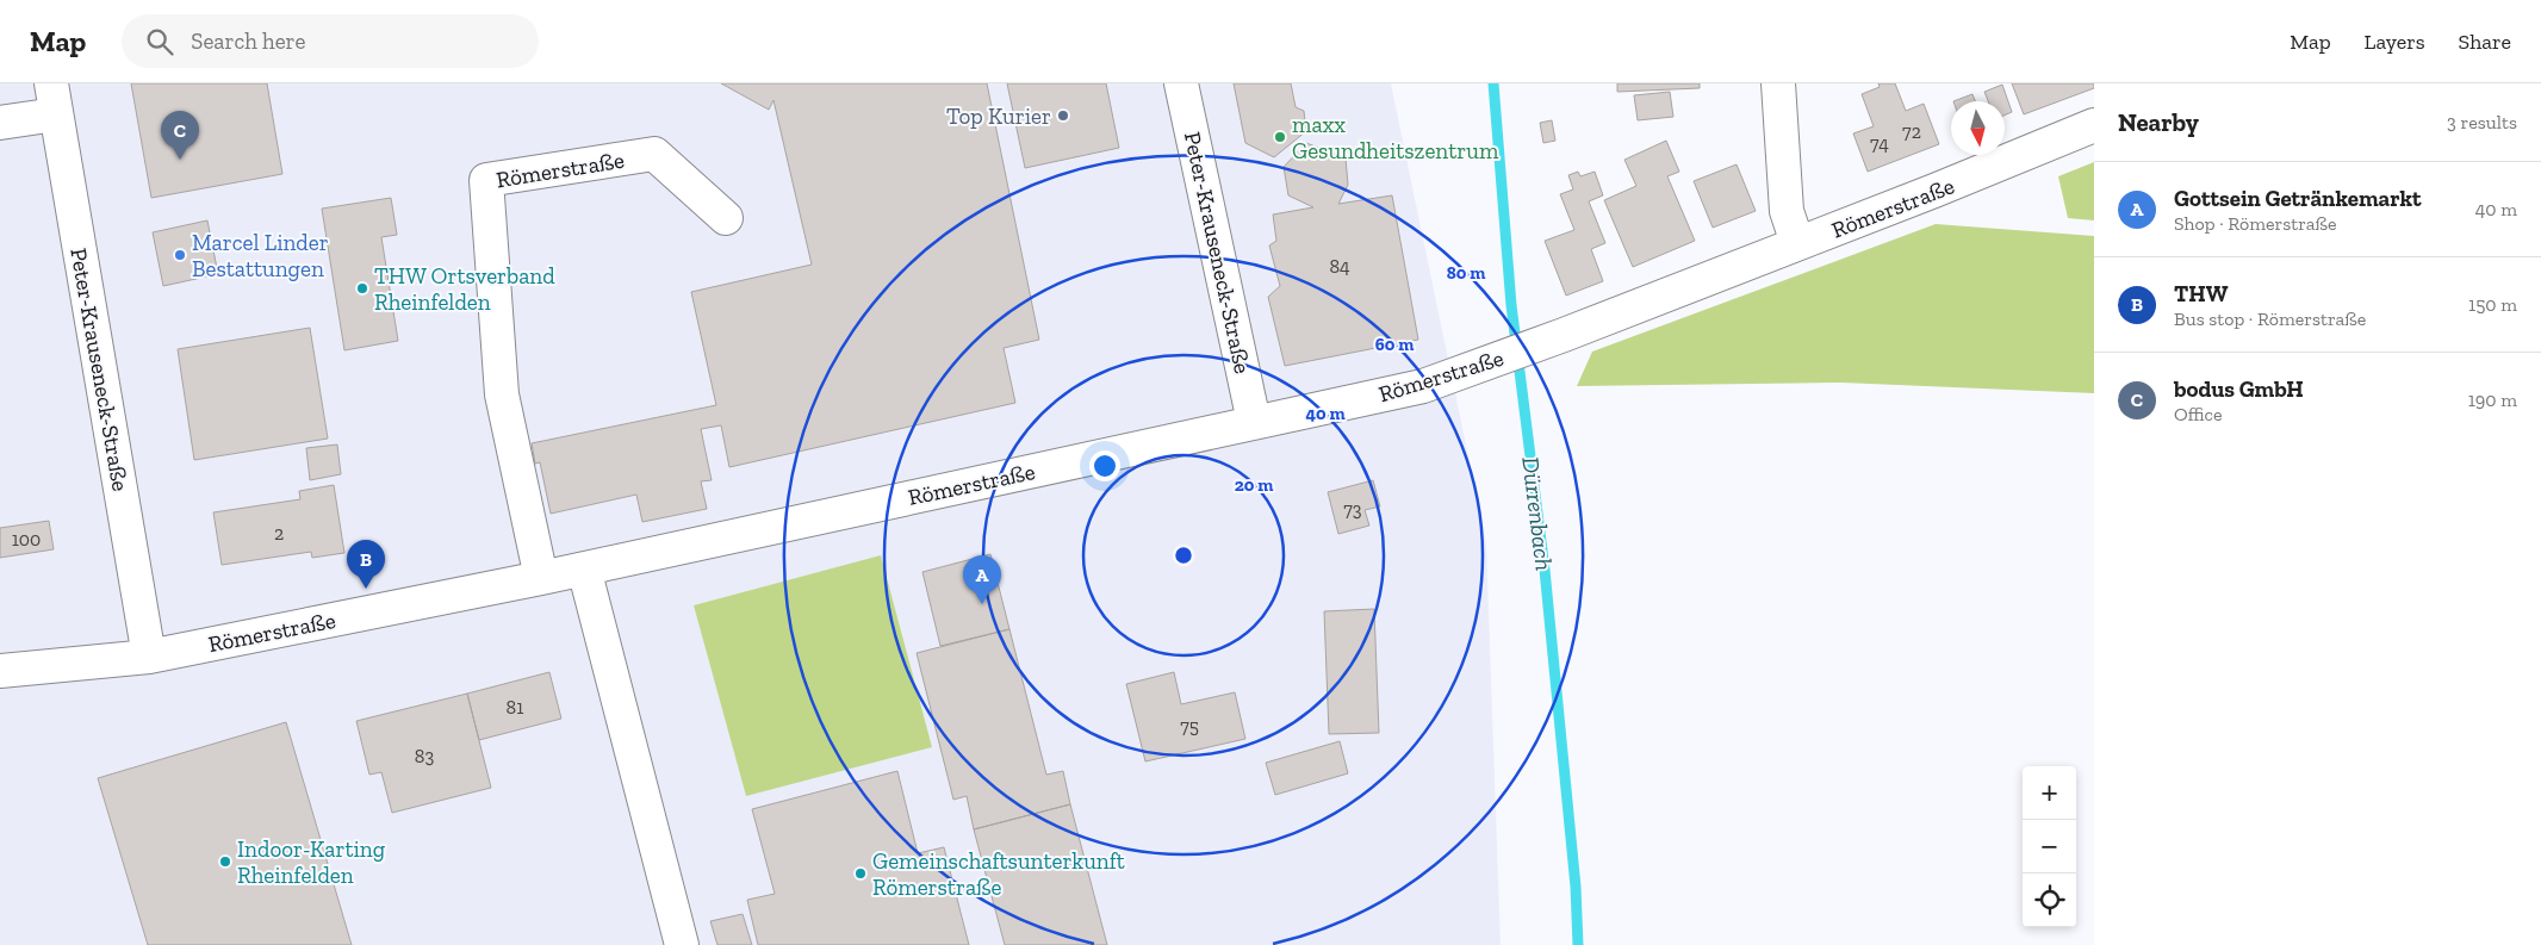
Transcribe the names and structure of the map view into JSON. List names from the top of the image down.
{
  "streets": {
    "street": ["Römerstraße", "Peter-Krauseneck-Straße"]
  },
  "crossings": [
    ["Römerstraße", "Peter-Krauseneck-Straße"]
  ],
  "water": ["Dürrenbach"],
  "places": [
    "Top Kurier",
    "maxx Gesundheitszentrum",
    "Marcel Linder Bestattungen",
    "THW Ortsverband Rheinfelden",
    "Indoor-Karting Rheinfelden",
    "Gemeinschaftsunterkunft Römerstraße"
  ],
  "house_numbers": [
    "72",
    "74",
    "84",
    "73",
    "2",
    "100",
    "81",
    "75",
    "83"
  ],
  "north": "bottom",
  "page": {
    "header": "Map",
    "search": "Search here",
    "nav": ["Map", "Layers", "Share"],
    "heading": ["Nearby", "3 results"],
    "pins": ["C", "B", "A"],
    "list": [
      {
        "mark": "A",
        "name": "Gottsein Getränkemarkt",
        "note": "Shop · Römerstraße",
        "value": "40 m"
      },
      {
        "mark": "B",
        "name": "THW",
        "note": "Bus stop · Römerstraße",
        "value": "150 m"
      },
      {
        "mark": "C",
        "name": "bodus GmbH",
        "note": "Office",
        "value": "190 m"
      }
    ],
    "map_buttons": ["+", "−"]
  },
  "rings": [
    "80 m",
    "60 m",
    "40 m",
    "20 m"
  ]
}
